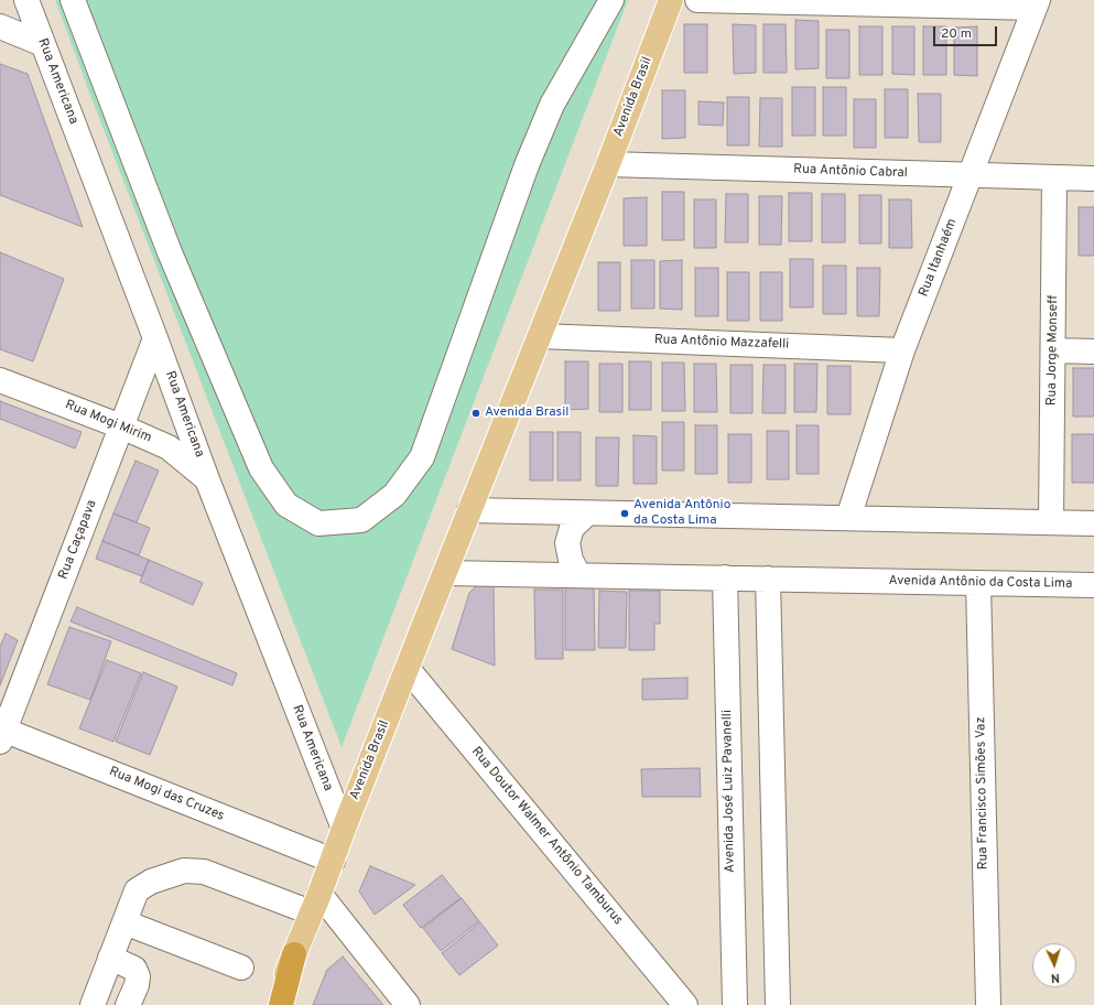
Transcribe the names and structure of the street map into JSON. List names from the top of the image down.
{
  "streets": {
    "main road": ["Avenida Brasil"],
    "street": [
      "Rua Americana",
      "Rua Antônio Cabral",
      "Rua Itanhaém",
      "Rua Antônio Mazzafelli",
      "Rua Jorge Monseff",
      "Rua Mogi Mirim",
      "Rua Caçapava",
      "Avenida Antônio da Costa Lima",
      "Avenida José Luiz Pavanelli",
      "Rua Francisco Simões Vaz",
      "Rua Mogi das Cruzes",
      "Rua Doutor Walmer Antônio Tamburus"
    ]
  },
  "crossings": [
    ["Rua Americana", "Avenida Brasil"],
    ["Rua Americana", "Rua Mogi Mirim"],
    ["Rua Americana", "Rua Caçapava"],
    ["Avenida Brasil", "Rua Antônio Cabral"],
    ["Avenida Brasil", "Rua Antônio Mazzafelli"],
    ["Avenida Brasil", "Avenida Antônio da Costa Lima"],
    ["Avenida Brasil", "Rua Mogi das Cruzes"],
    ["Avenida Brasil", "Rua Doutor Walmer Antônio Tamburus"],
    ["Rua Antônio Cabral", "Rua Itanhaém"],
    ["Rua Antônio Cabral", "Rua Jorge Monseff"],
    ["Rua Itanhaém", "Rua Antônio Mazzafelli"],
    ["Rua Mogi Mirim", "Rua Caçapava"],
    ["Rua Caçapava", "Rua Mogi das Cruzes"],
    ["Avenida Antônio da Costa Lima", "Avenida José Luiz Pavanelli"],
    ["Avenida Antônio da Costa Lima", "Rua Francisco Simões Vaz"]
  ],
  "places": ["Avenida Brasil", "Avenida Antônio da Costa Lima"],
  "scale_bar": "20 m",
  "north": "bottom"
}
